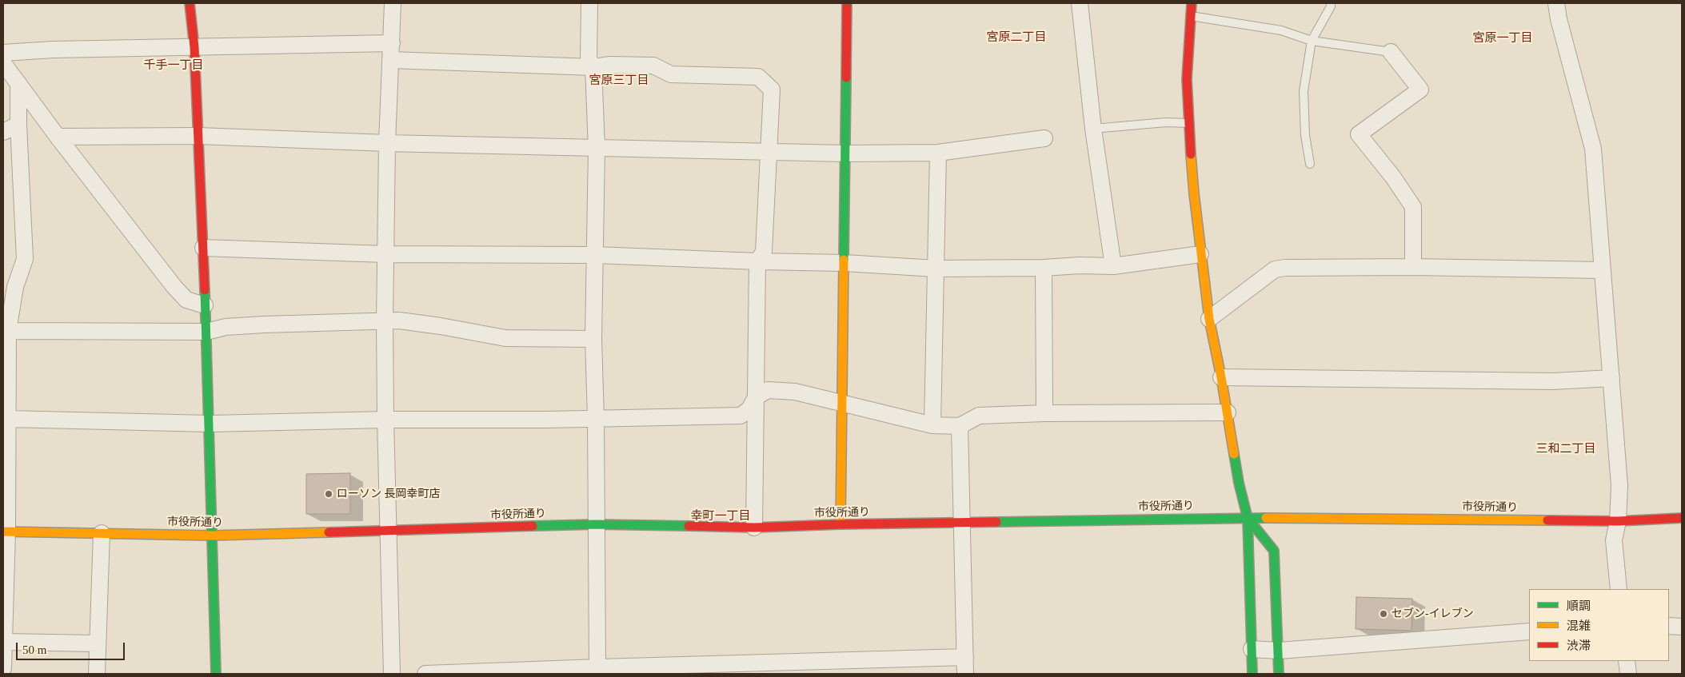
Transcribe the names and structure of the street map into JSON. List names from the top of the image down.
{
  "streets": {
    "street": ["市役所通り"]
  },
  "districts": [
    "宮原二丁目",
    "宮原一丁目",
    "千手一丁目",
    "宮原三丁目",
    "三和二丁目",
    "幸町一丁目"
  ],
  "places": ["ローソン 長岡幸町店", "セブン-イレブン"],
  "legend": ["順調", "混雑", "渋滞"],
  "scale_bar": "50 m"
}
